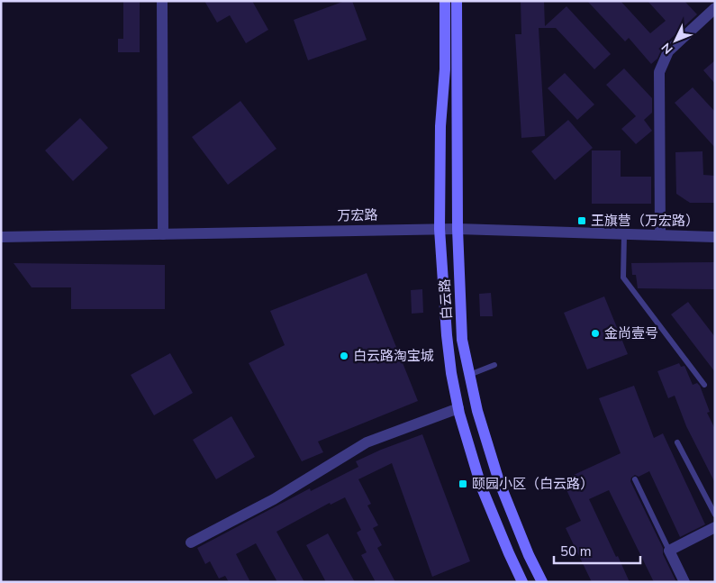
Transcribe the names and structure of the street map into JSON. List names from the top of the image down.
{
  "streets": {
    "main road": ["白云路"],
    "street": ["万宏路"]
  },
  "crossings": [
    ["万宏路", "白云路"]
  ],
  "places": {
    "transit": ["王旗营（万宏路）", "颐园小区（白云路）"],
    "other": ["金尚壹号", "白云路淘宝城"]
  },
  "scale_bar": "50 m",
  "north": "bottom left"
}
